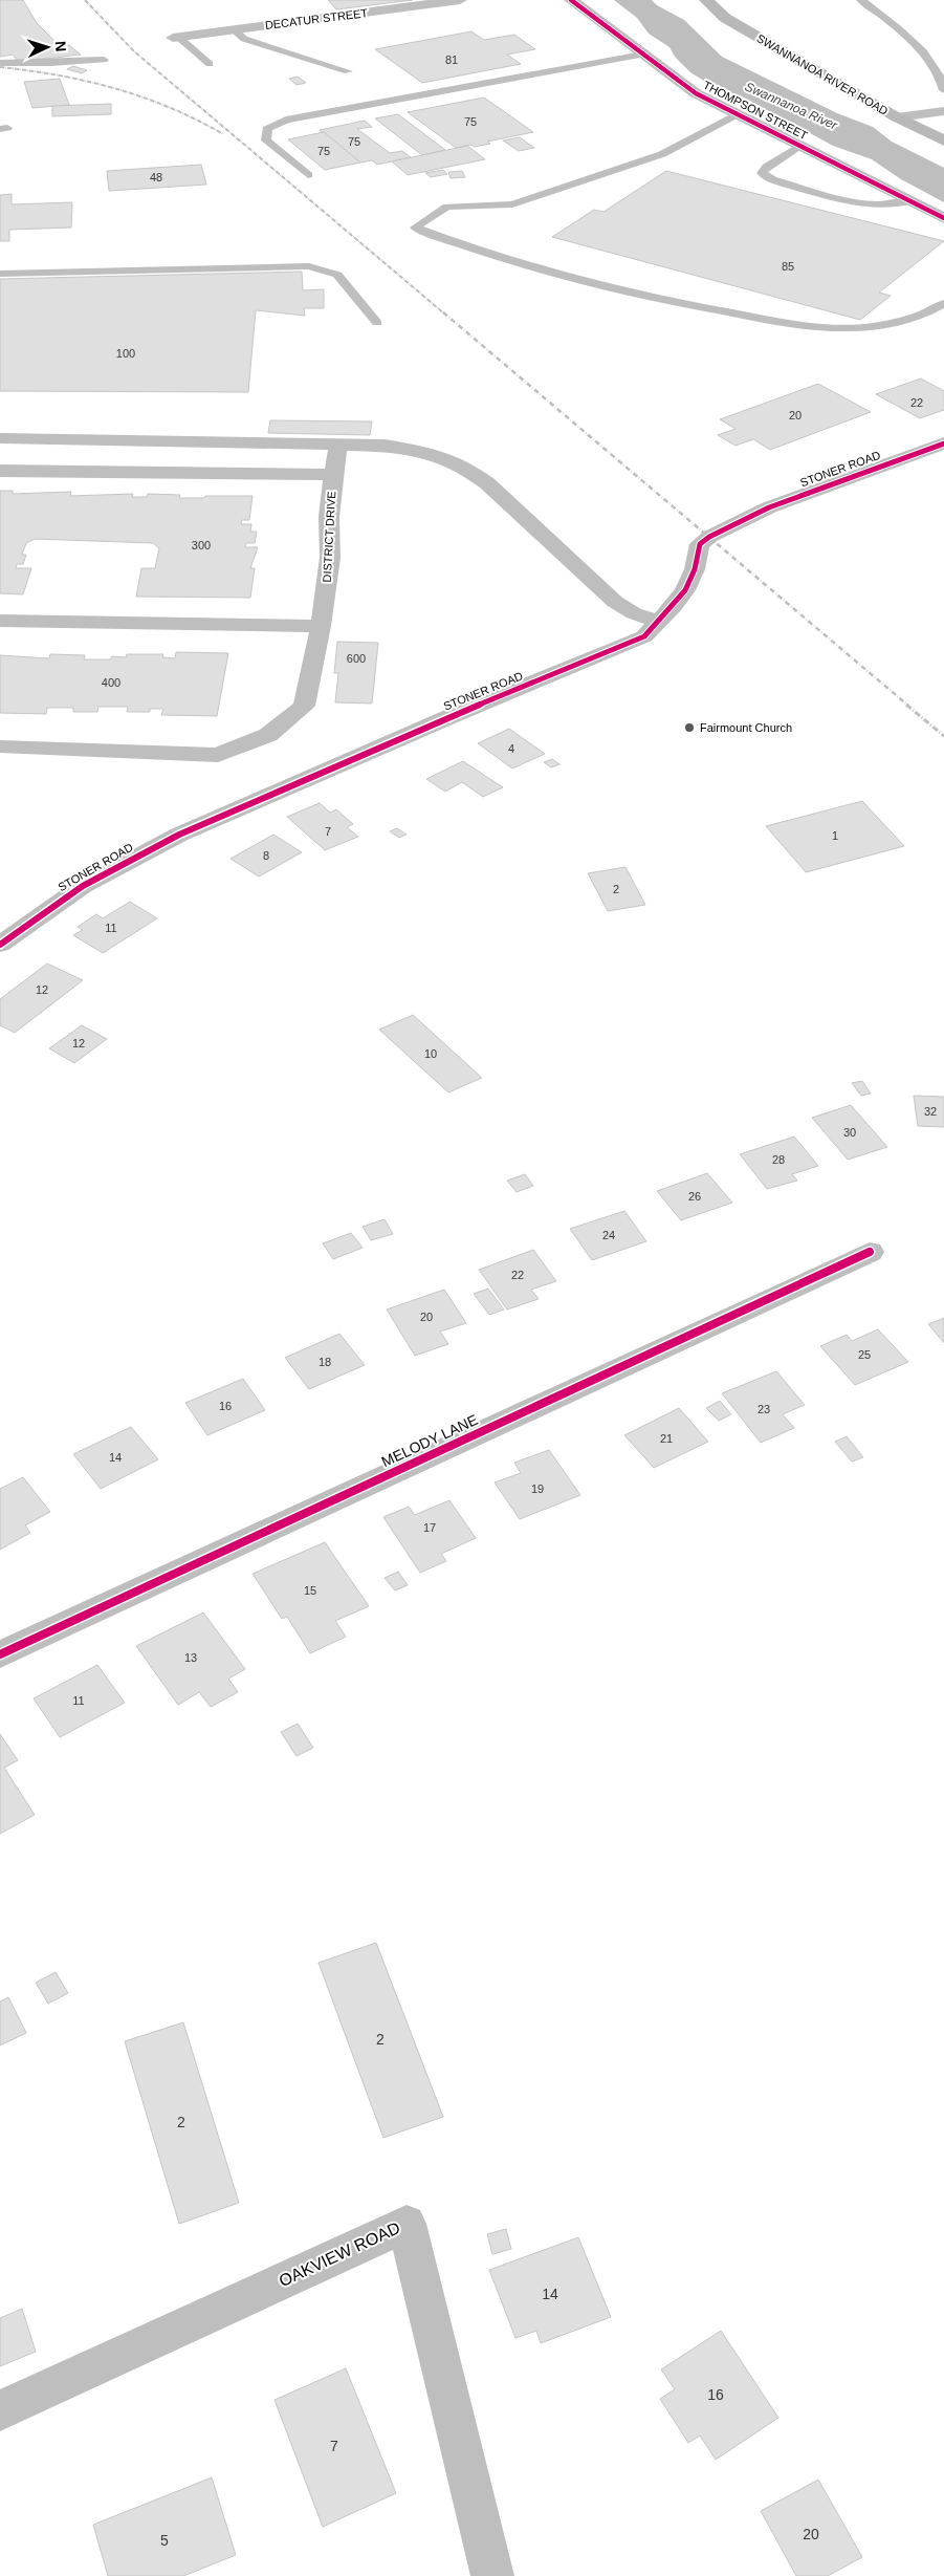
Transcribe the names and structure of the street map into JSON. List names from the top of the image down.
{
  "streets": {
    "main road": ["SWANNANOA RIVER ROAD"],
    "street": [
      "DECATUR STREET",
      "THOMPSON STREET",
      "STONER ROAD",
      "DISTRICT DRIVE",
      "MELODY LANE",
      "OAKVIEW ROAD"
    ]
  },
  "water": ["Swannanoa River"],
  "places": ["Fairmount Church"],
  "house_numbers": [
    "81",
    "75",
    "75",
    "75",
    "48",
    "85",
    "100",
    "22",
    "20",
    "300",
    "600",
    "400",
    "4",
    "7",
    "1",
    "8",
    "2",
    "11",
    "12",
    "12",
    "10",
    "32",
    "30",
    "28",
    "26",
    "24",
    "22",
    "20",
    "25",
    "18",
    "16",
    "23",
    "21",
    "14",
    "19",
    "17",
    "15",
    "13",
    "11",
    "2",
    "2",
    "14",
    "16",
    "7",
    "20",
    "5"
  ],
  "north": "right"
}
